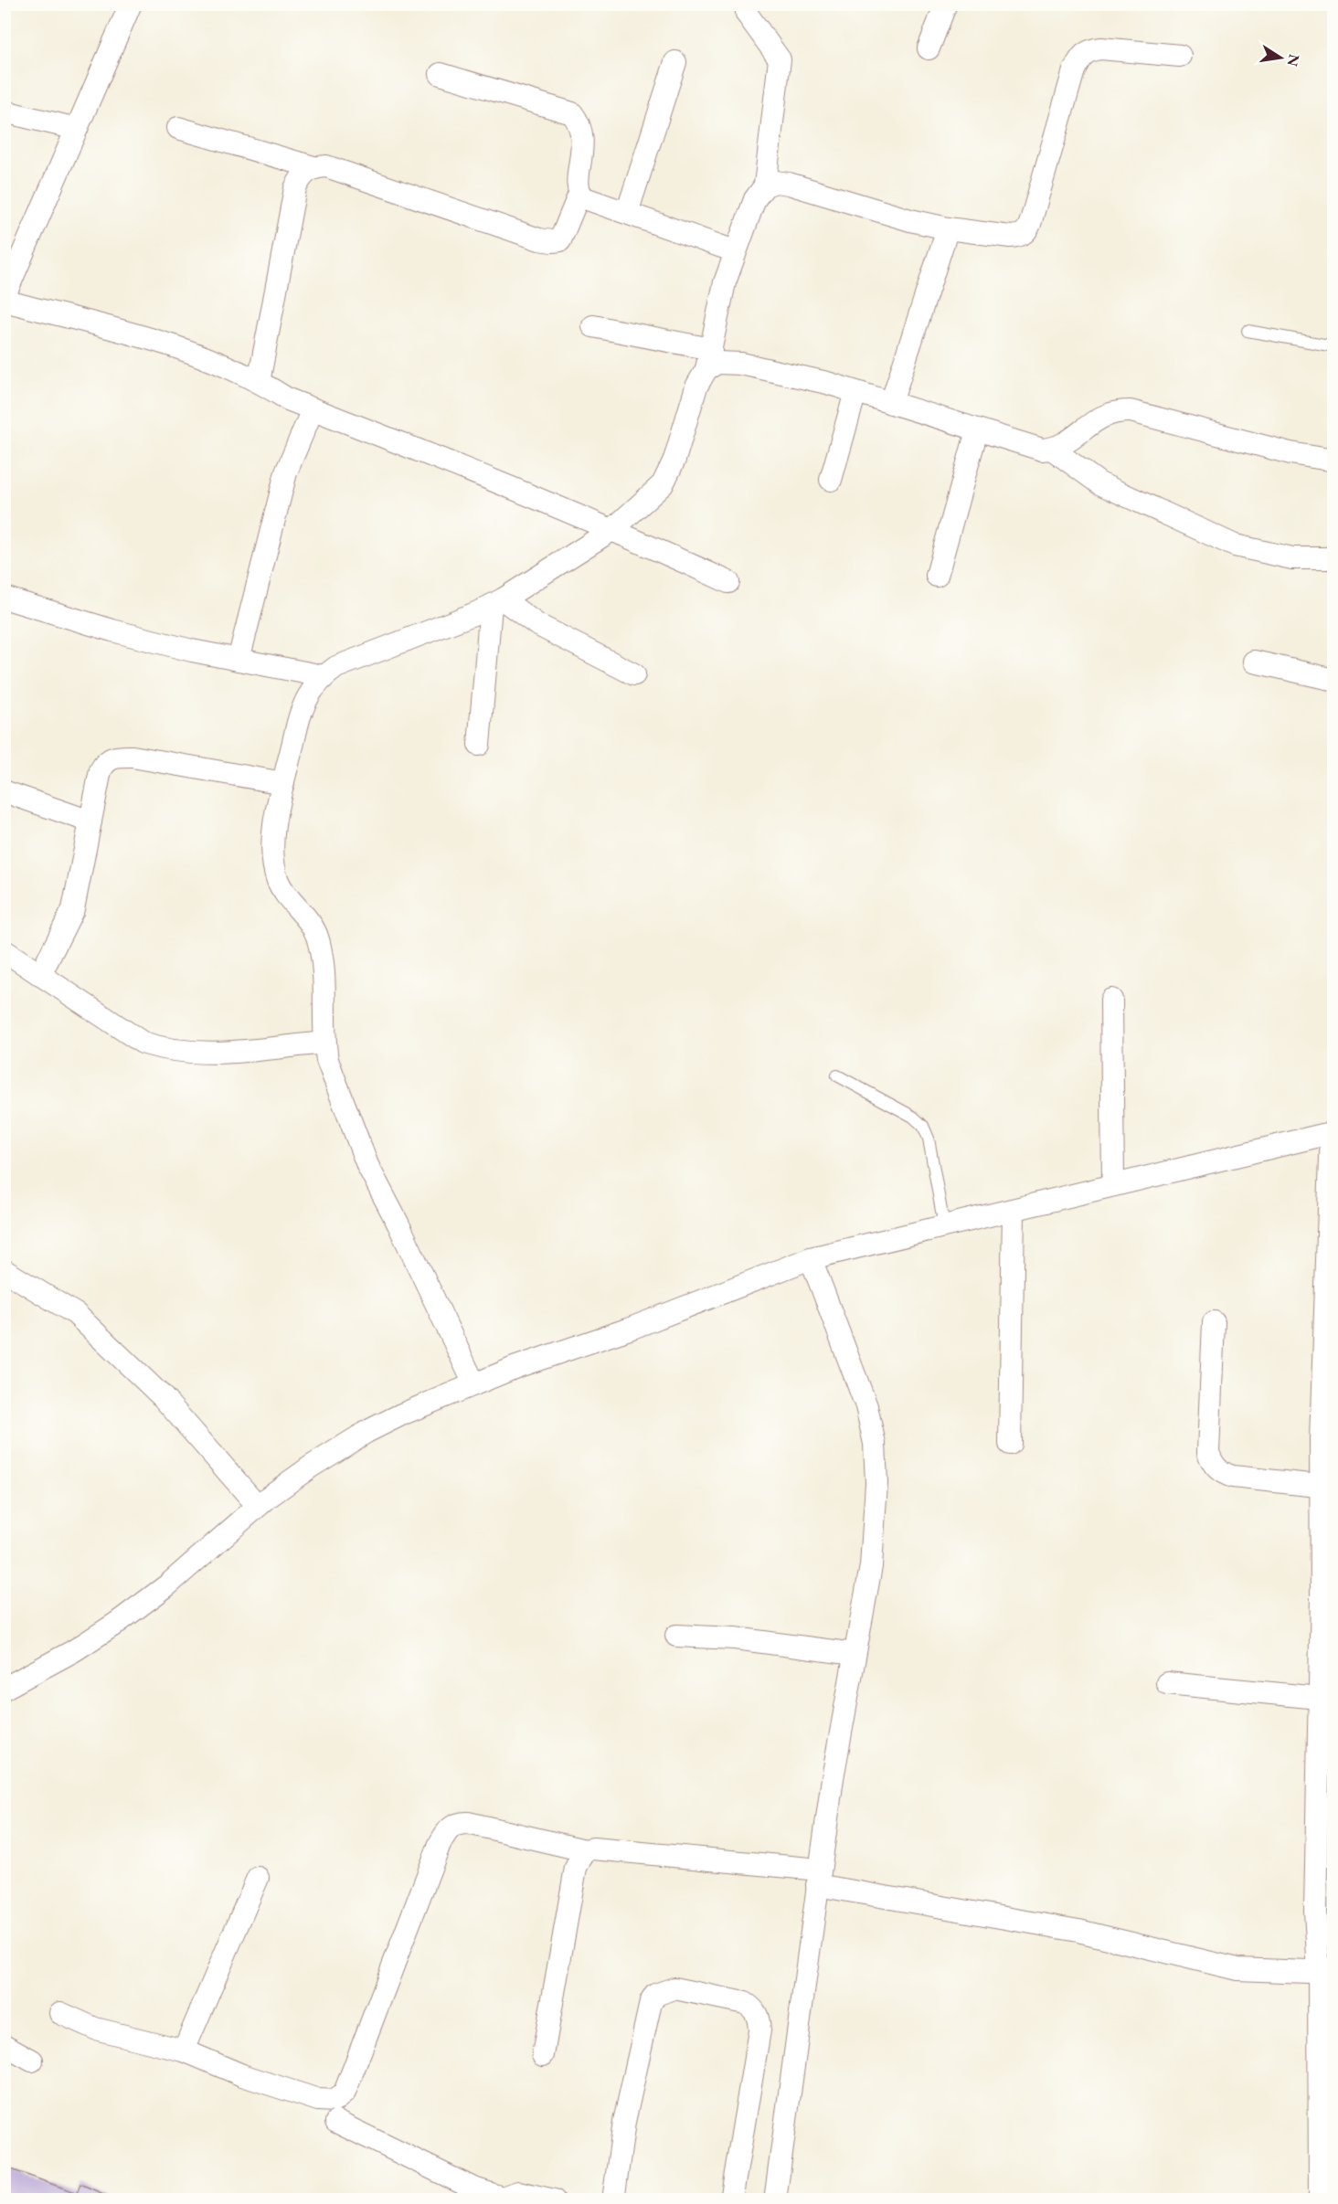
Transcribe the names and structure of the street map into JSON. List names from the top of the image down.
{
  "north": "right"
}
